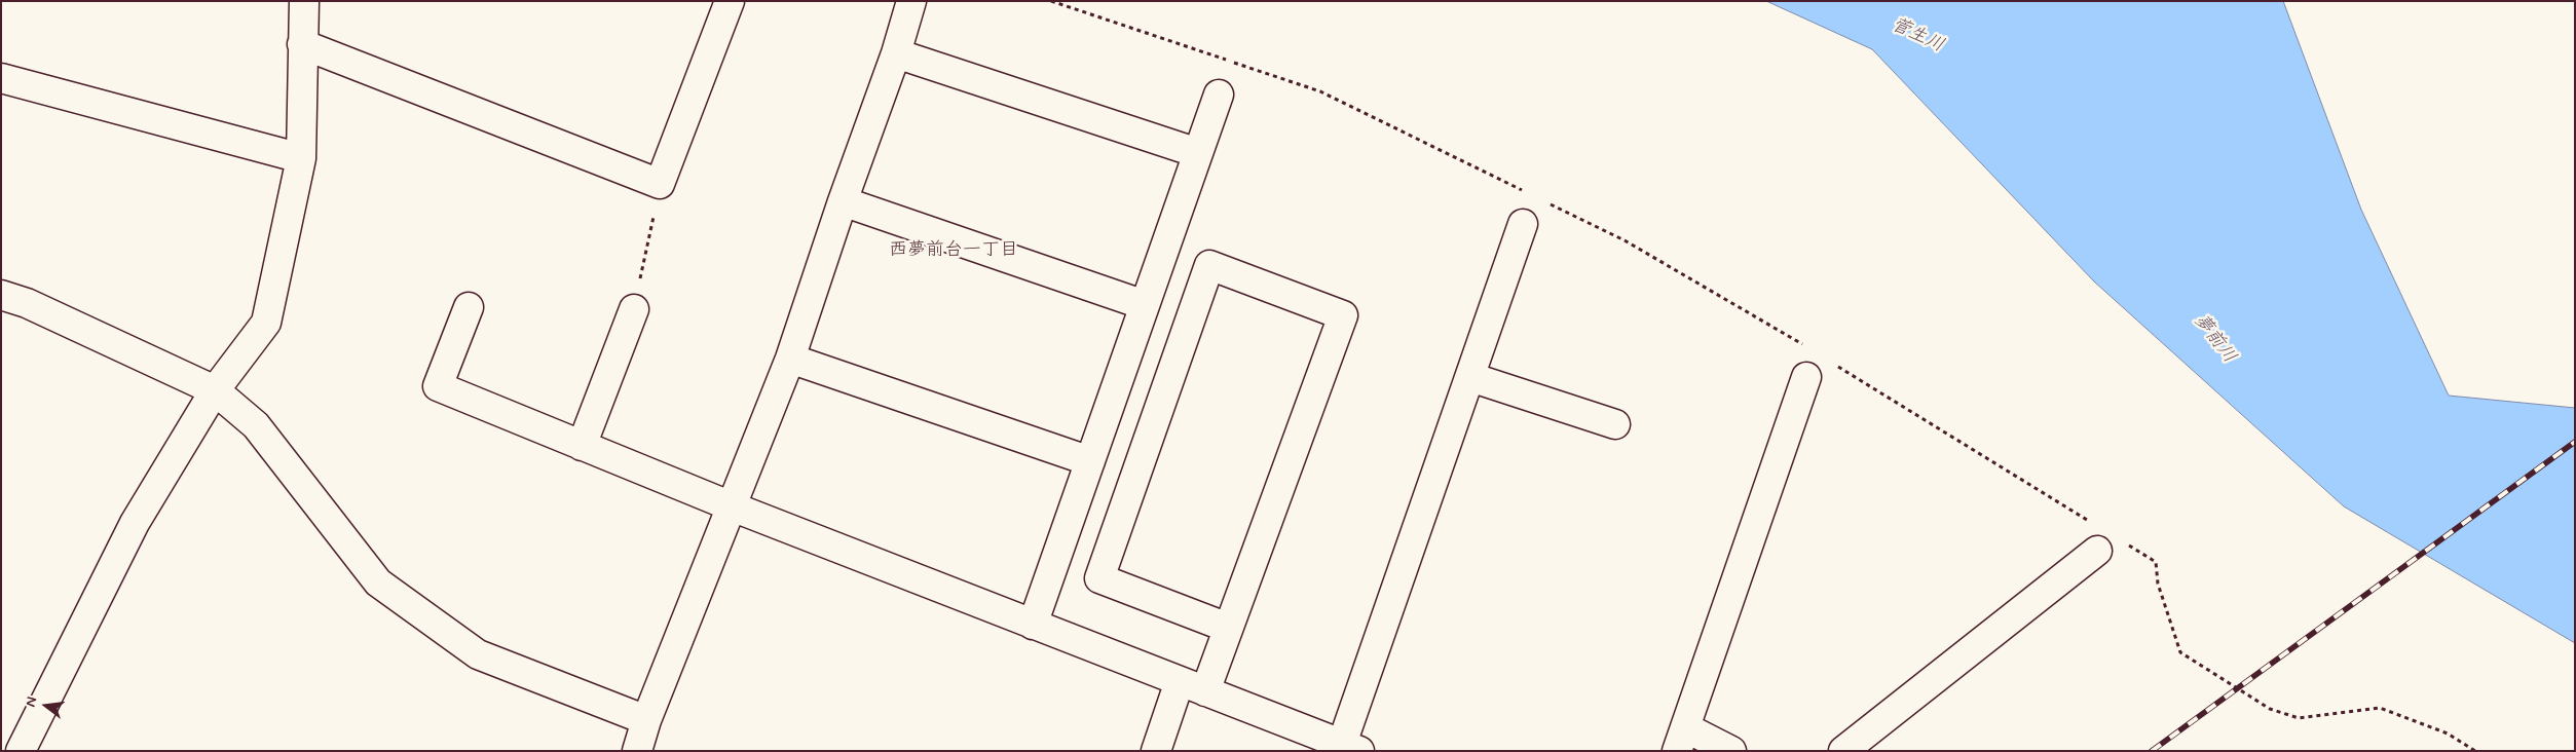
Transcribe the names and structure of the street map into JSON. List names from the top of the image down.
{
  "districts": ["西夢前台一丁目"],
  "water": ["菅生川", "夢前川"],
  "north": "left"
}
